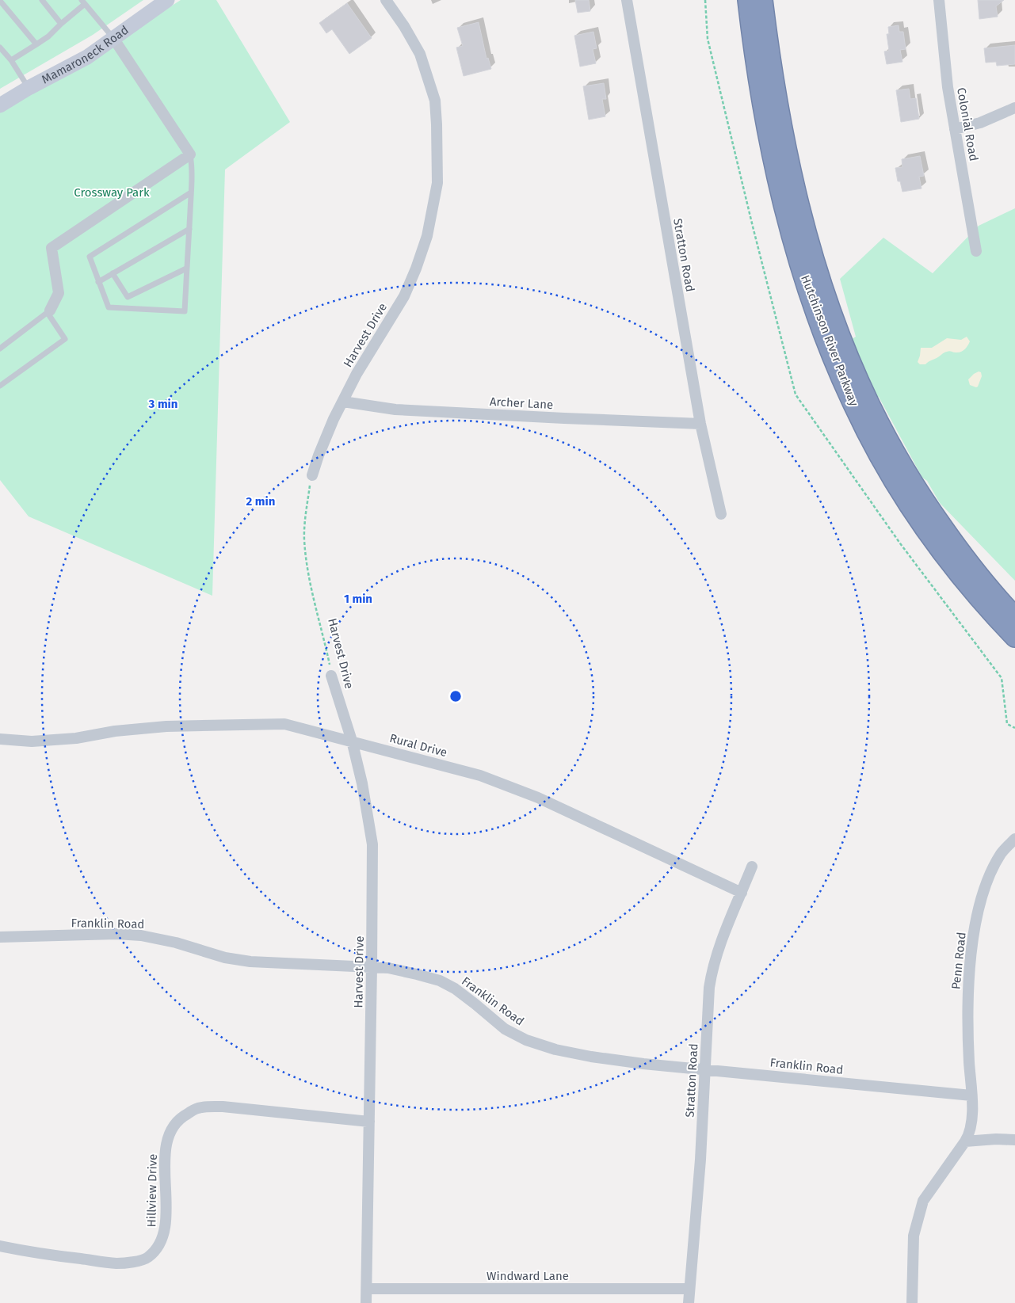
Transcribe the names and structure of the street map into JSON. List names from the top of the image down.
{
  "streets": {
    "highway": ["Hutchinson River Parkway"],
    "street": [
      "Mamaroneck Road",
      "Colonial Road",
      "Stratton Road",
      "Harvest Drive",
      "Archer Lane",
      "Rural Drive",
      "Franklin Road",
      "Penn Road",
      "Hillview Drive",
      "Windward Lane"
    ]
  },
  "crossings": [
    ["Stratton Road", "Archer Lane"],
    ["Stratton Road", "Rural Drive"],
    ["Stratton Road", "Franklin Road"],
    ["Stratton Road", "Windward Lane"],
    ["Harvest Drive", "Archer Lane"],
    ["Harvest Drive", "Rural Drive"],
    ["Harvest Drive", "Franklin Road"],
    ["Harvest Drive", "Hillview Drive"],
    ["Harvest Drive", "Windward Lane"],
    ["Franklin Road", "Penn Road"]
  ],
  "parks": ["Crossway Park"],
  "rings": ["3 min", "2 min", "1 min"]
}
